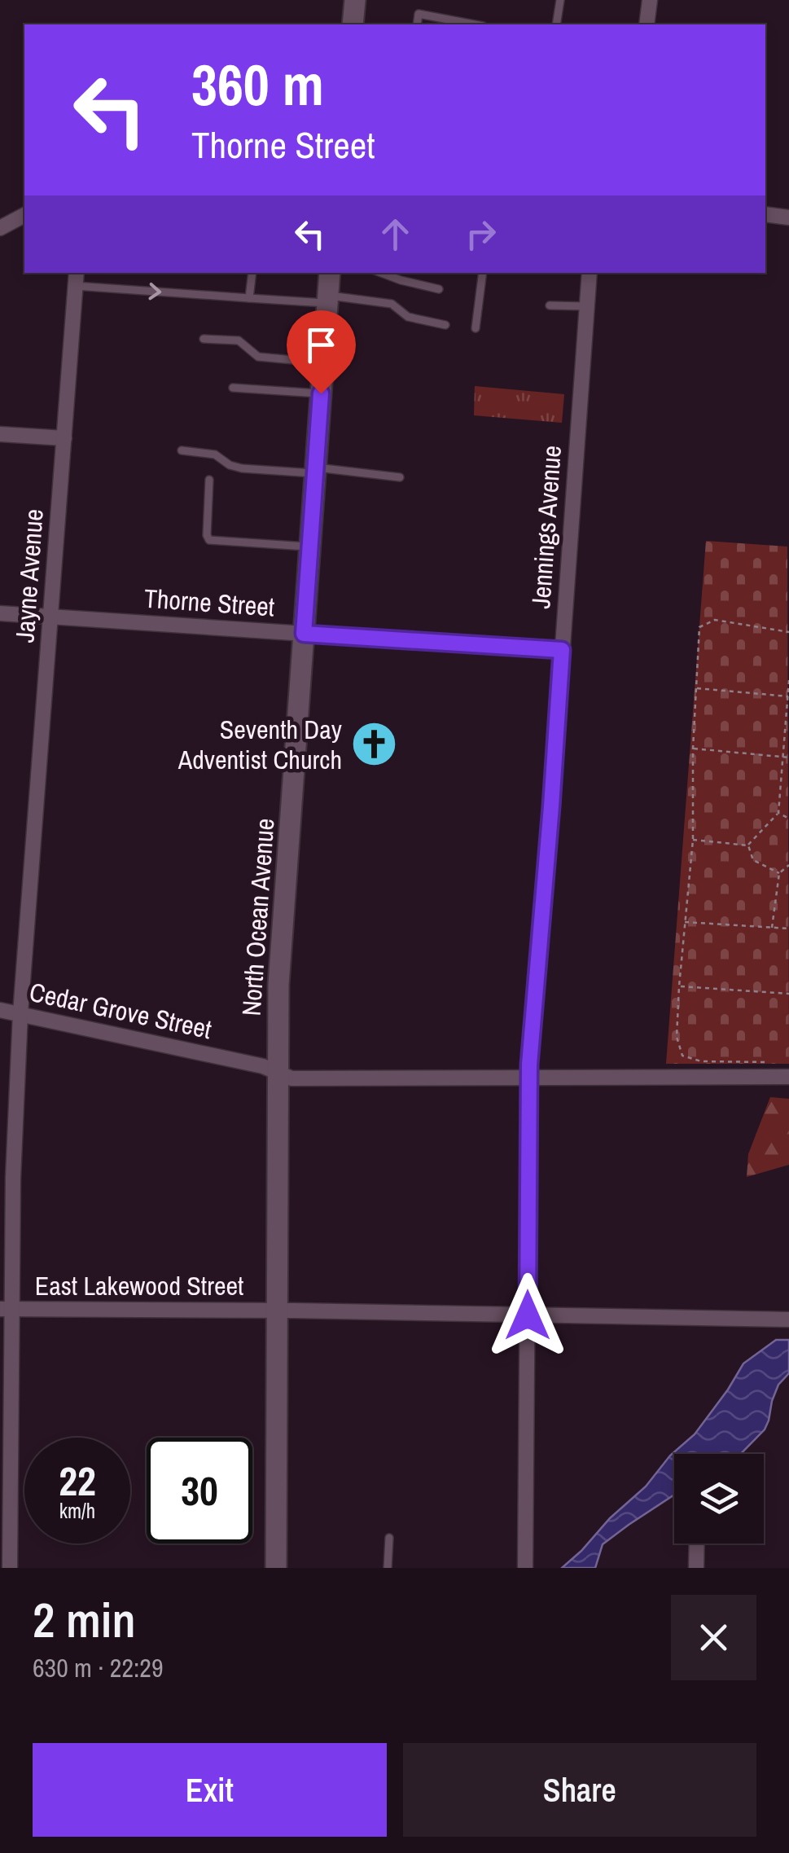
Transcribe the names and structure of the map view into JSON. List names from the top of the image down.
{
  "streets": {
    "street": [
      "Jennings Avenue",
      "Jayne Avenue",
      "Thorne Street",
      "North Ocean Avenue",
      "Cedar Grove Street",
      "East Lakewood Street"
    ]
  },
  "crossings": [
    ["Jennings Avenue", "Thorne Street"],
    ["Jennings Avenue", "Cedar Grove Street"],
    ["Jennings Avenue", "East Lakewood Street"],
    ["Jayne Avenue", "Thorne Street"],
    ["Jayne Avenue", "Cedar Grove Street"],
    ["Jayne Avenue", "East Lakewood Street"],
    ["Thorne Street", "North Ocean Avenue"],
    ["North Ocean Avenue", "Cedar Grove Street"],
    ["North Ocean Avenue", "East Lakewood Street"]
  ],
  "places": {
    "church": ["Seventh Day Adventist Church"]
  },
  "page": {
    "turn": ["360 m", "Thorne Street"],
    "speed": "22 km/h",
    "limit": "30",
    "heading": ["2 min", "630 m · 22:29"],
    "buttons": ["Exit", "Share"]
  }
}
